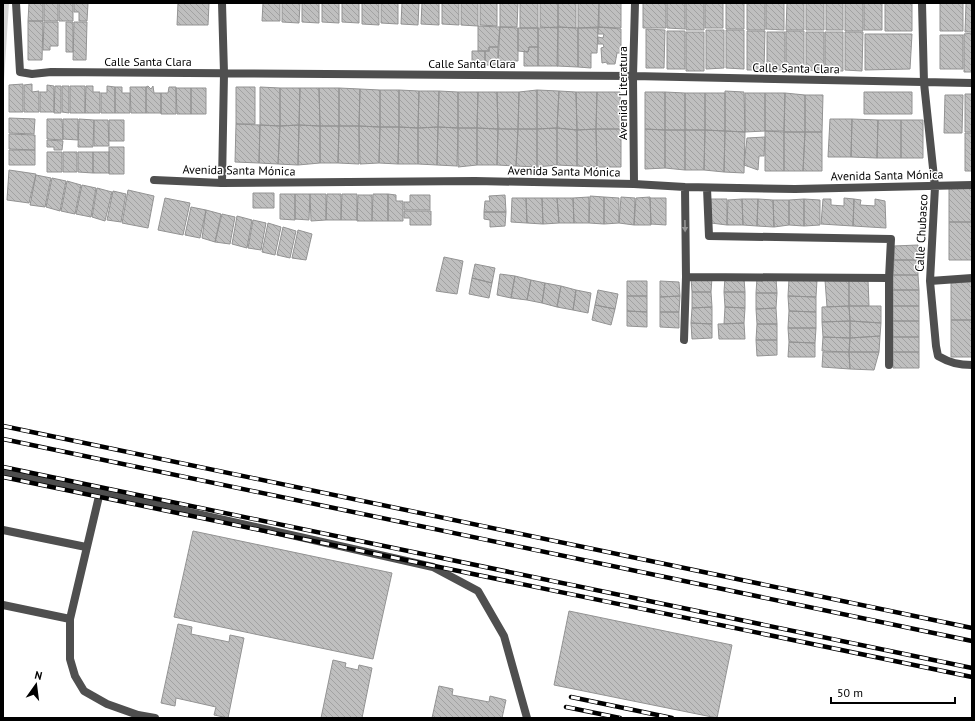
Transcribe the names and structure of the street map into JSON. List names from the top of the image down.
{
  "streets": {
    "street": [
      "Calle Santa Clara",
      "Avenida Literatura",
      "Avenida Santa Mónica",
      "Calle Chubasco"
    ]
  },
  "crossings": [
    ["Calle Santa Clara", "Avenida Literatura"],
    ["Calle Santa Clara", "Calle Chubasco"],
    ["Avenida Literatura", "Avenida Santa Mónica"],
    ["Avenida Santa Mónica", "Calle Chubasco"]
  ],
  "scale_bar": "50 m",
  "north": "top"
}
